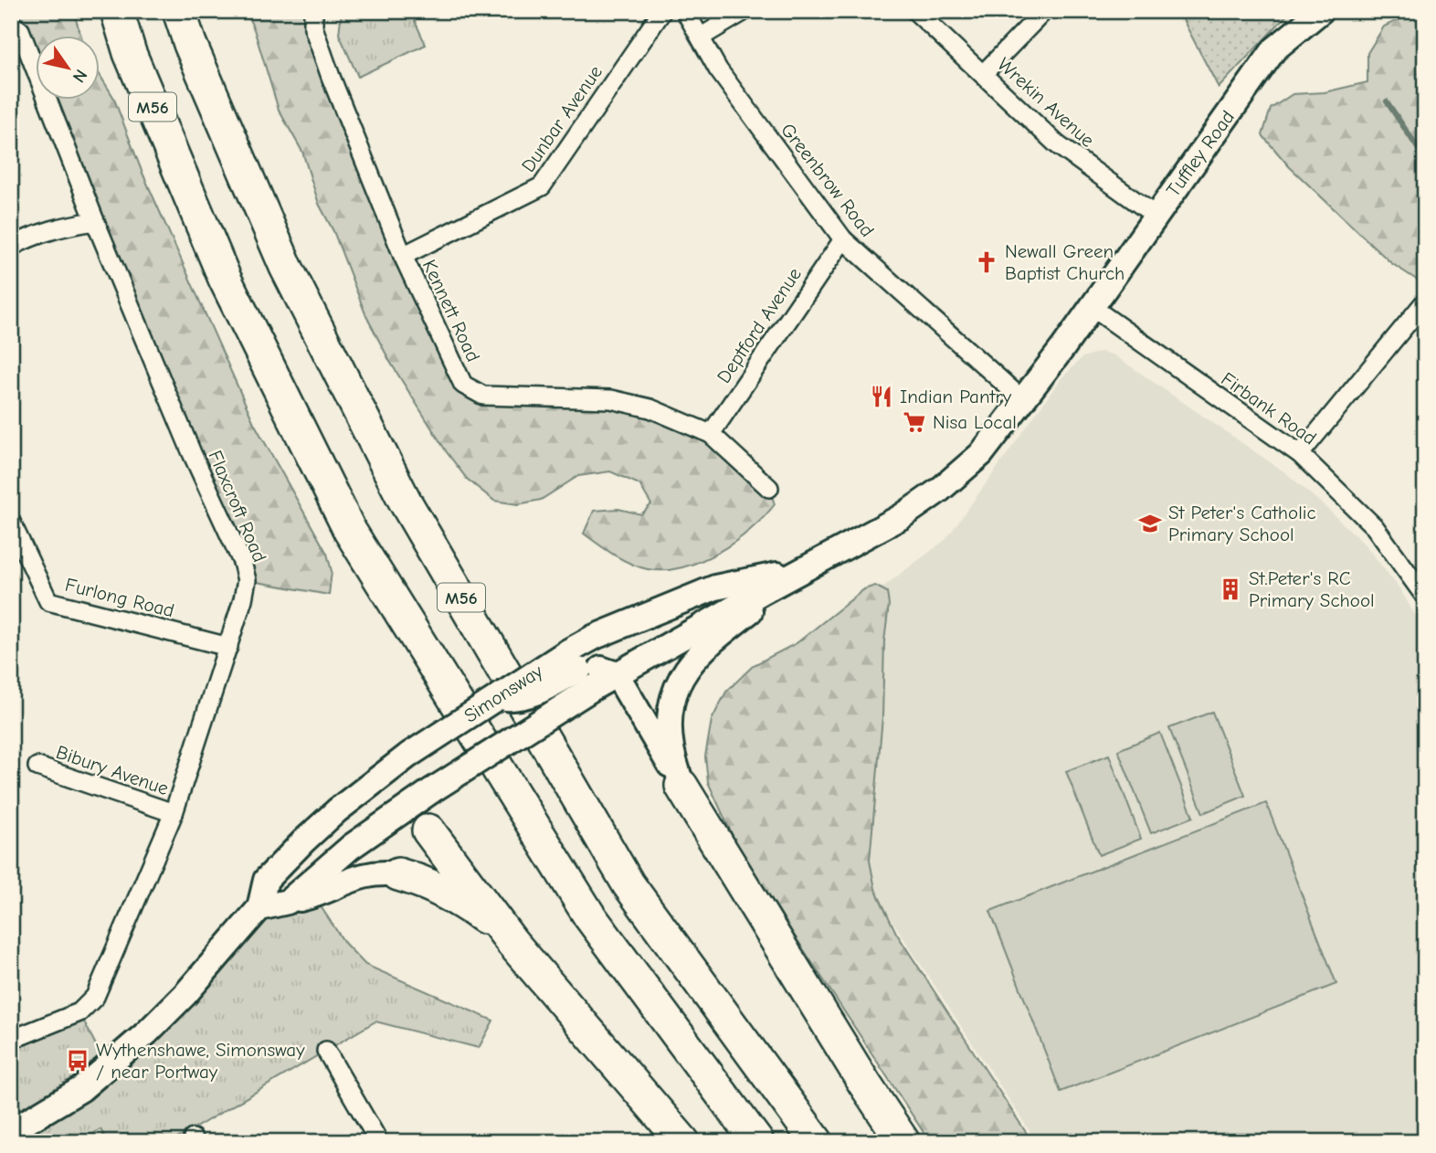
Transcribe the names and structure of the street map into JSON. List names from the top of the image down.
{
  "streets": {
    "highway": ["M56"],
    "street": [
      "Wrekin Avenue",
      "Dunbar Avenue",
      "Tuffley Road",
      "Greenbrow Road",
      "Kennett Road",
      "Deptford Avenue",
      "Firbank Road",
      "Flaxcroft Road",
      "Furlong Road",
      "Simonsway",
      "Bibury Avenue"
    ]
  },
  "crossings": [
    ["Wrekin Avenue", "Tuffley Road"],
    ["Dunbar Avenue", "Kennett Road"],
    ["Tuffley Road", "Firbank Road"],
    ["Tuffley Road", "Simonsway"],
    ["Greenbrow Road", "Deptford Avenue"],
    ["Greenbrow Road", "Simonsway"],
    ["Kennett Road", "Deptford Avenue"],
    ["Firbank Road", "Simonsway"],
    ["Flaxcroft Road", "Furlong Road"],
    ["Flaxcroft Road", "Bibury Avenue"]
  ],
  "places": {
    "church": ["Newall Green Baptist Church"],
    "restaurant": ["Indian Pantry"],
    "supermarket": ["Nisa Local"],
    "school or university": ["St Peter's Catholic Primary School"],
    "building": ["St.Peter's RC Primary School"],
    "bus stop": ["Wythenshawe, Simonsway / near Portway"]
  },
  "north": "bottom right"
}
